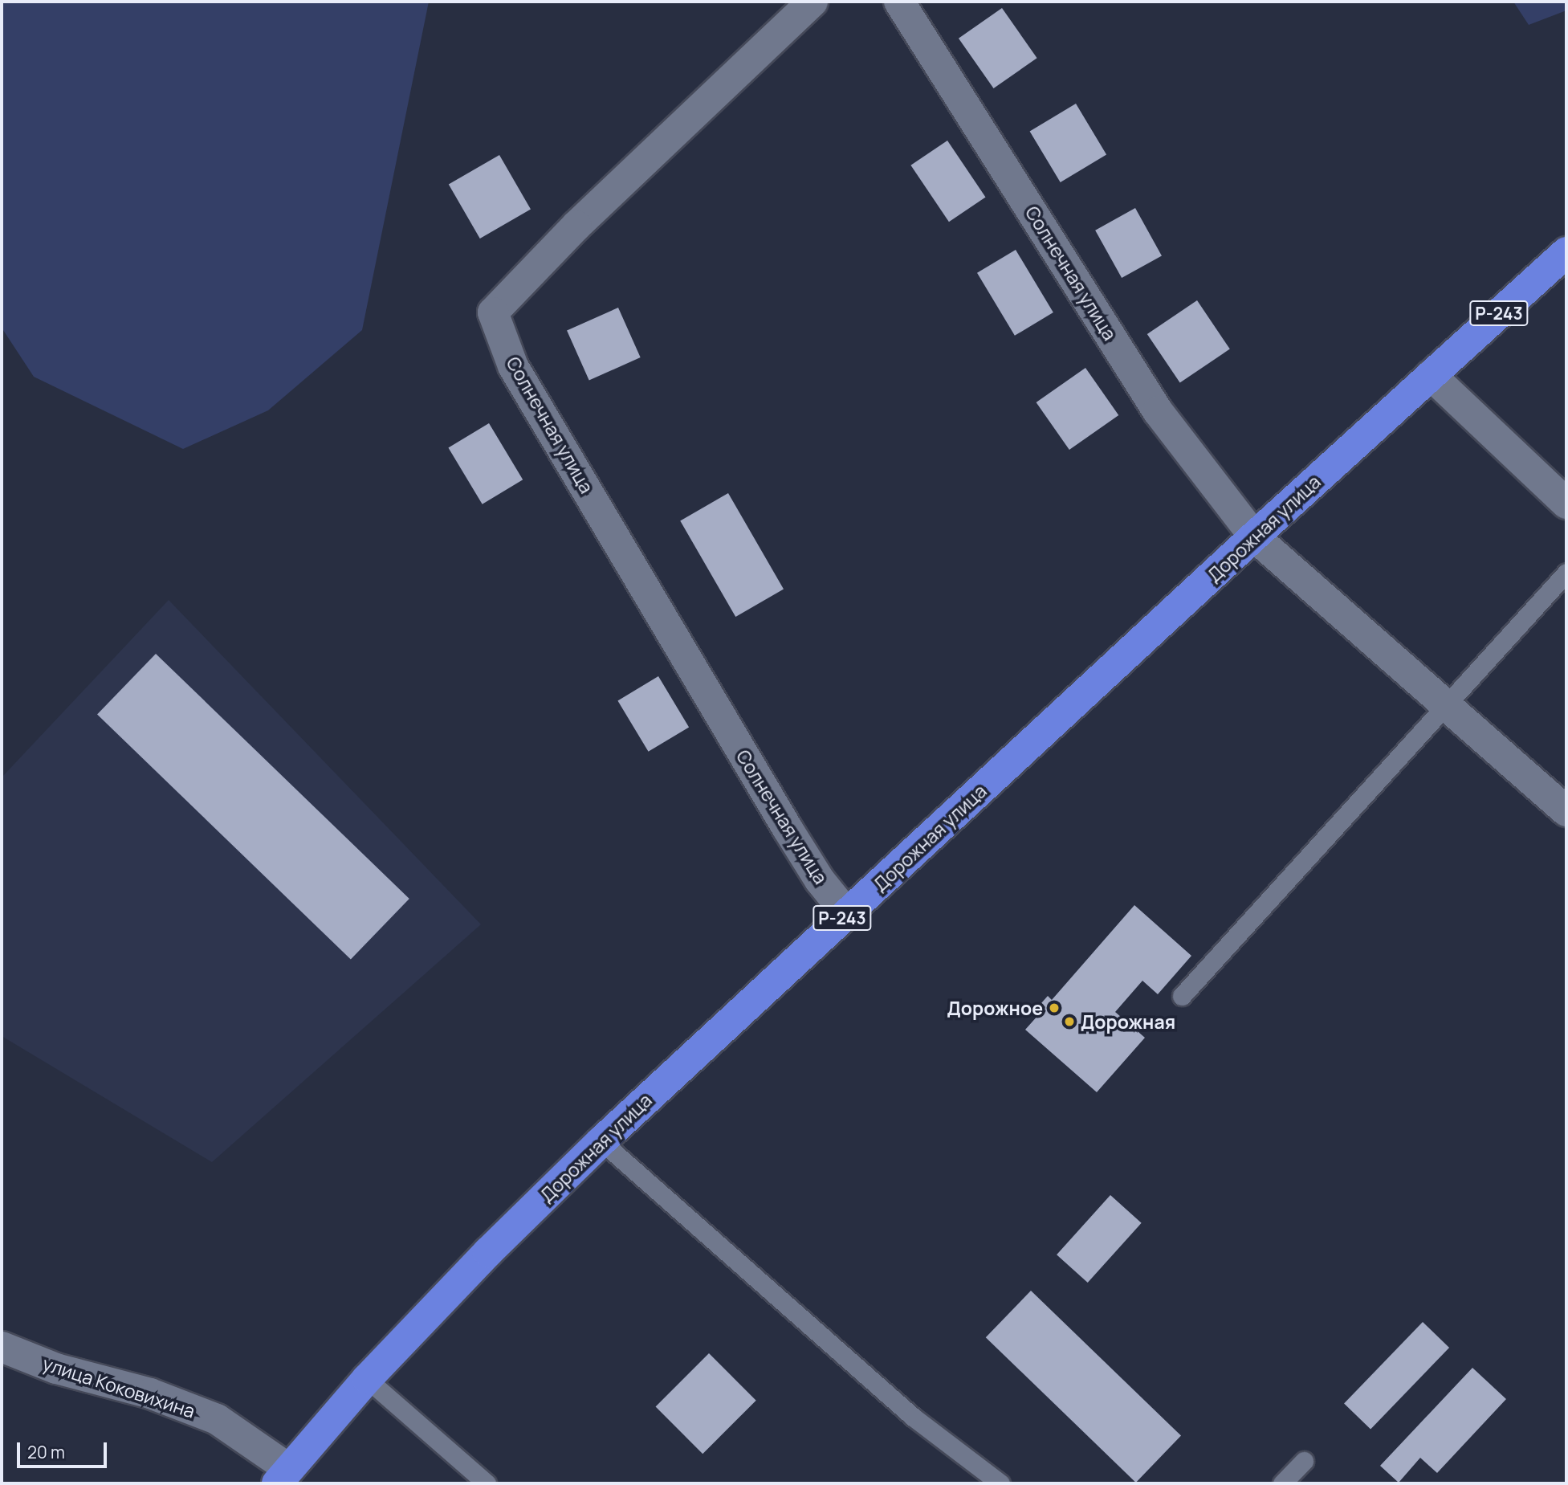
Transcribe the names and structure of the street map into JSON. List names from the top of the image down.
{
  "streets": {
    "highway": ["Р-243", "Дорожная улица"],
    "street": ["Солнечная улица", "улица Коковихина"]
  },
  "crossings": [
    ["Солнечная улица", "Дорожная улица"],
    ["Р-243", "Дорожная улица"],
    ["Дорожная улица", "улица Коковихина"]
  ],
  "places": ["Дорожное", "Дорожная"],
  "scale_bar": "20 m"
}
